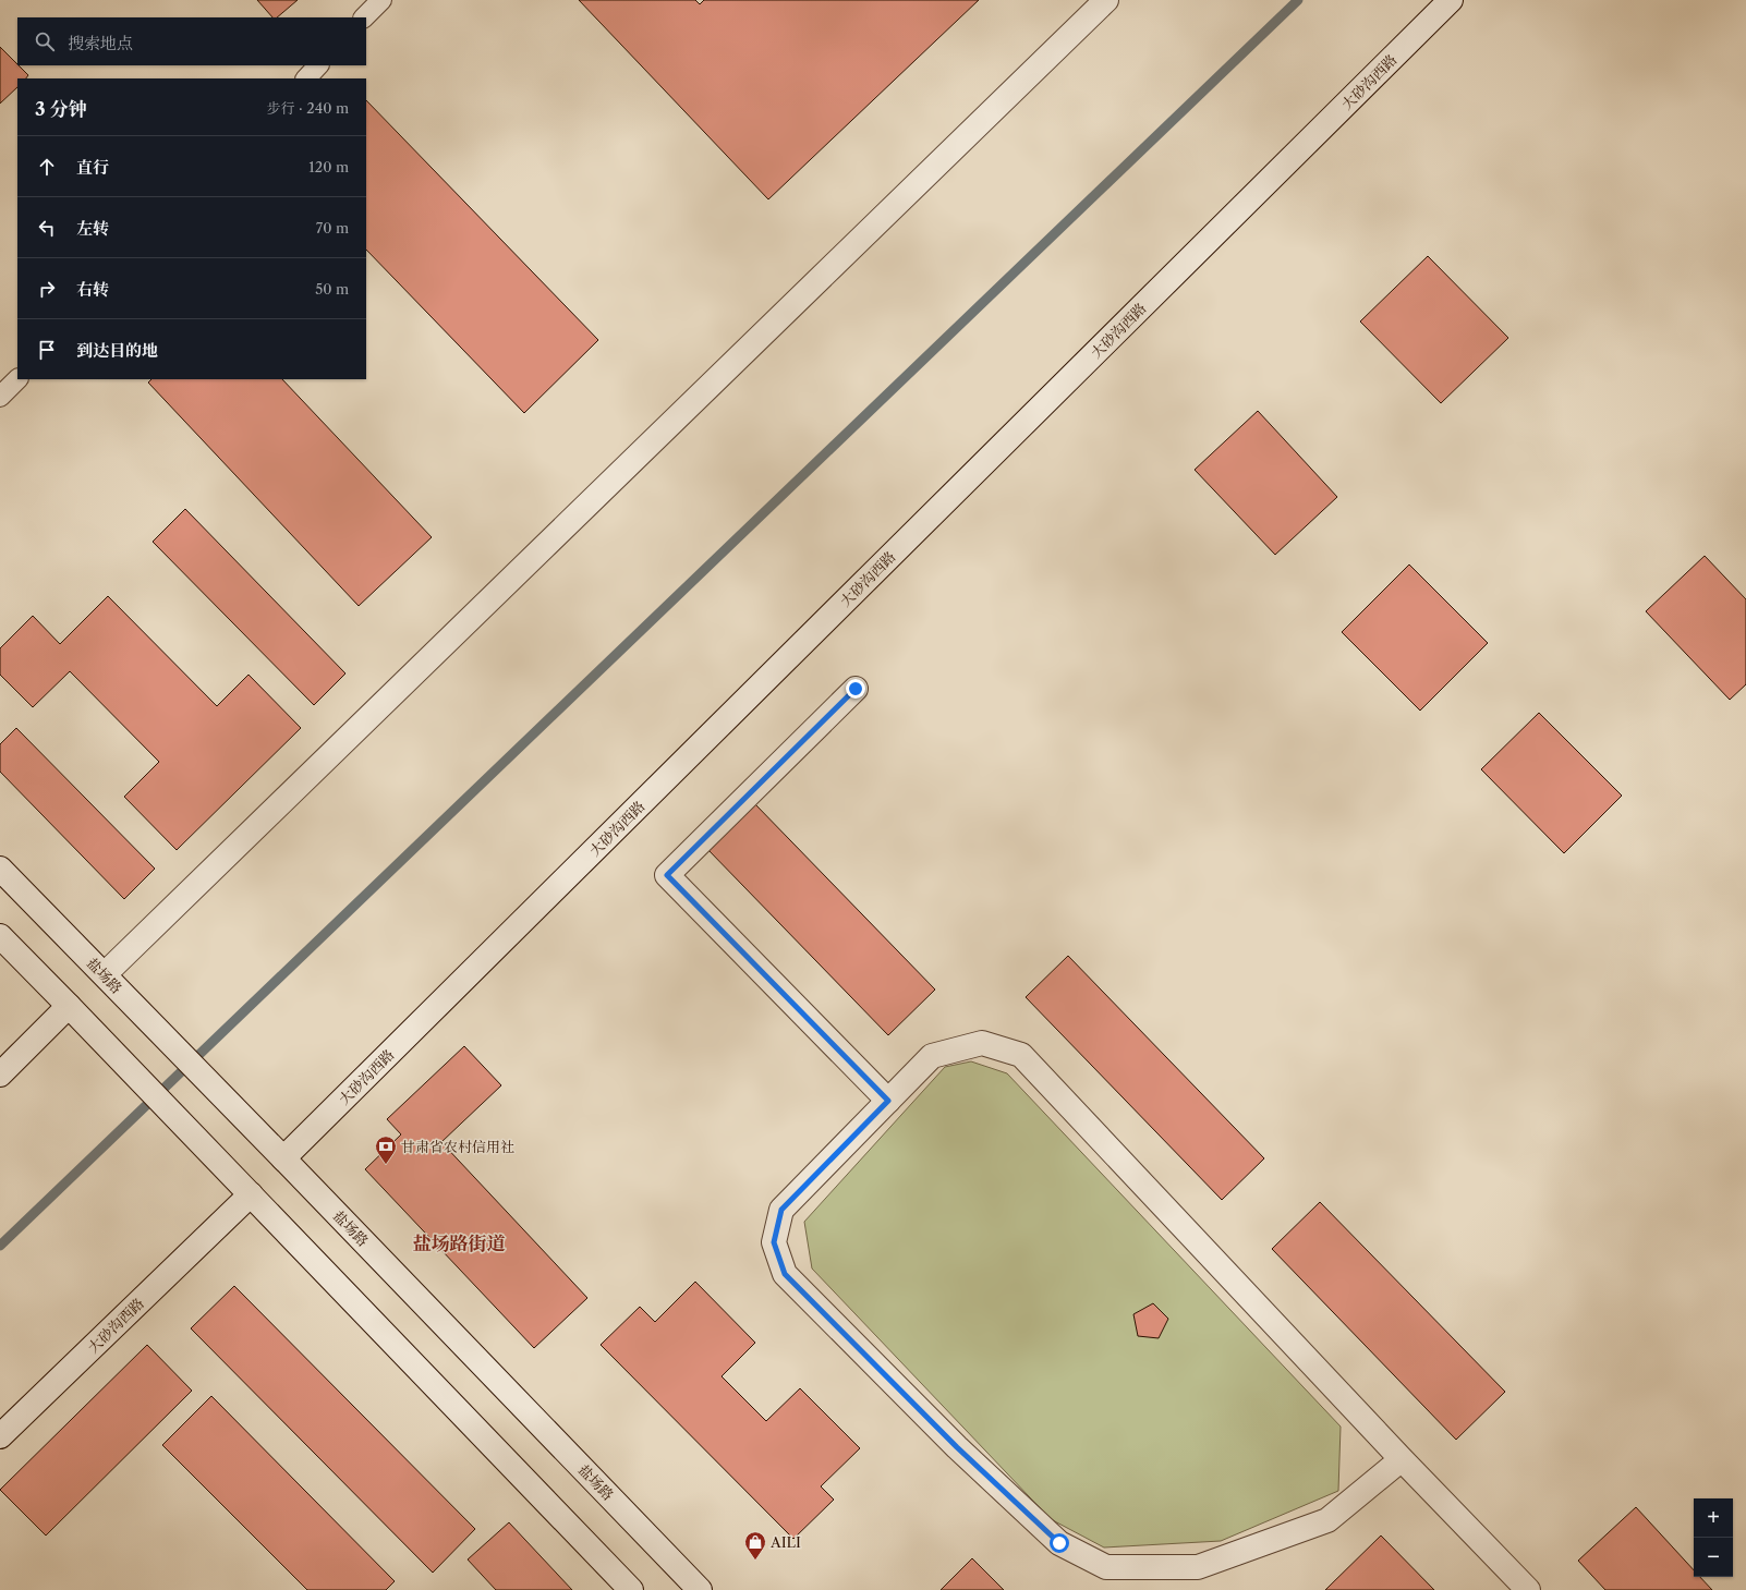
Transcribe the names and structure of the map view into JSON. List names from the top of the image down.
{
  "streets": {
    "street": ["大砂沟西路", "盐场路"]
  },
  "crossings": [
    ["大砂沟西路", "盐场路"]
  ],
  "districts": ["盐场路街道"],
  "places": {
    "bank": ["甘肃省农村信用社"],
    "shop": ["AILI"]
  },
  "page": {
    "search": "搜索地点",
    "heading": ["3 分钟", "步行 · 240 m"],
    "list": [
      ["直行", "120 m"],
      ["左转", "70 m"],
      ["右转", "50 m"],
      "到达目的地"
    ],
    "map_buttons": ["+", "−"]
  }
}
